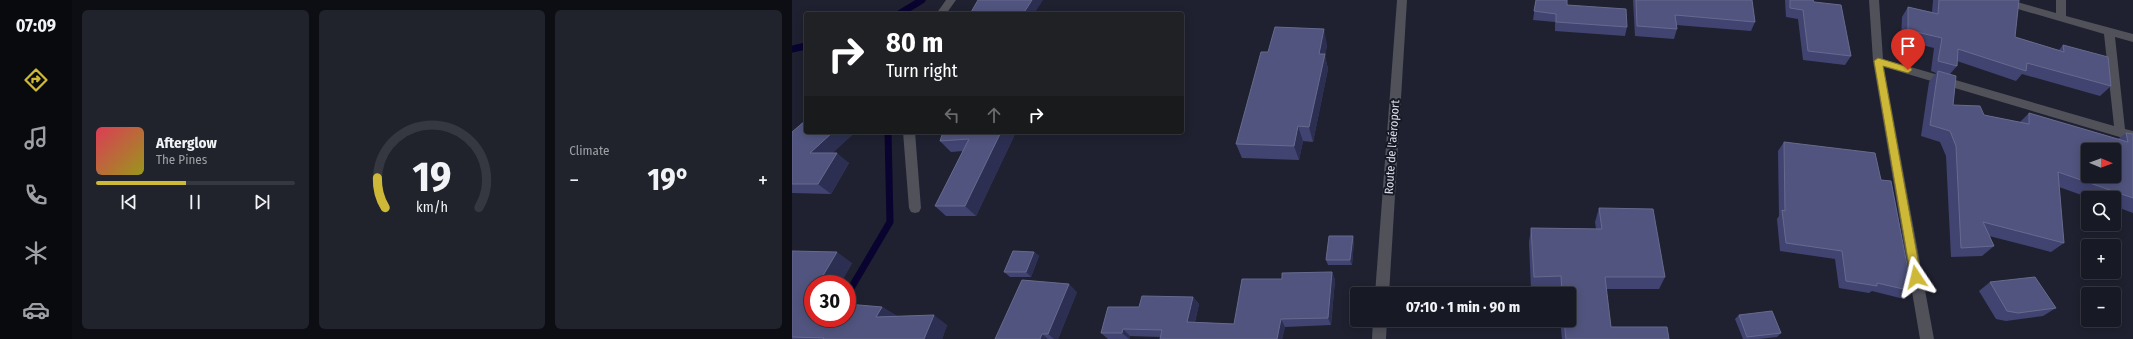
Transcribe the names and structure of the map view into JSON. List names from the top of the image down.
{
  "streets": {
    "street": ["Route de l'aéroport"]
  },
  "north": "right",
  "page": {
    "tabs": "07:09",
    "tile": "Climate",
    "turn": ["80 m", "Turn right"],
    "song": ["Afterglow", "The Pines"],
    "map_buttons": ["+", "−"],
    "heat": ["−", "19°", "+"],
    "limit": "30",
    "trip": "07:10 · 1 min · 90 m",
    "gauge": ["19", "km/h"]
  }
}
